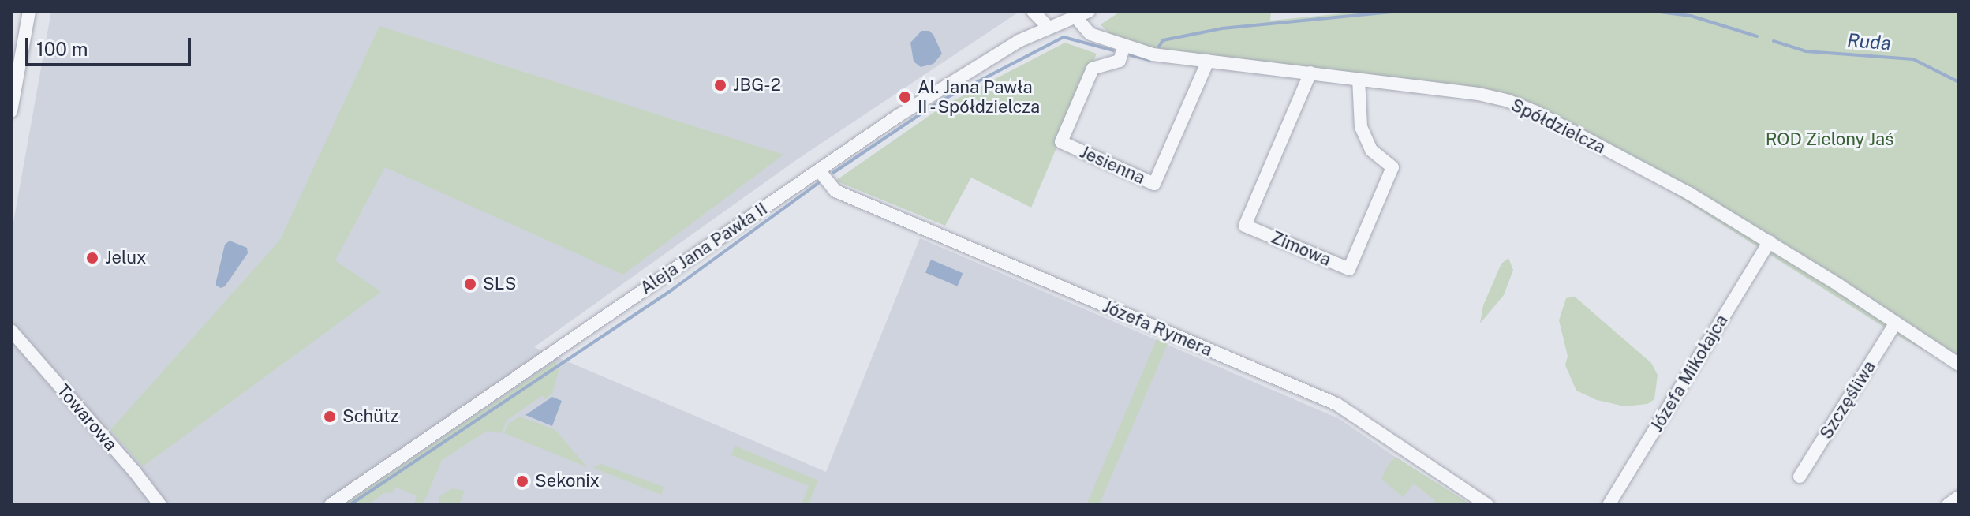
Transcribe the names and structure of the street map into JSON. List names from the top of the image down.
{
  "streets": {
    "street": [
      "Spółdzielcza",
      "Jesienna",
      "Aleja Jana Pawła II",
      "Zimowa",
      "Józefa Rymera",
      "Józefa Mikołajca",
      "Szczęśliwa",
      "Towarowa"
    ]
  },
  "crossings": [
    ["Spółdzielcza", "Jesienna"],
    ["Spółdzielcza", "Aleja Jana Pawła II"],
    ["Spółdzielcza", "Zimowa"],
    ["Spółdzielcza", "Józefa Mikołajca"],
    ["Spółdzielcza", "Szczęśliwa"],
    ["Aleja Jana Pawła II", "Józefa Rymera"]
  ],
  "water": ["Ruda"],
  "parks": ["ROD Zielony Jaś"],
  "places": [
    "JBG-2",
    "Al. Jana Pawła II - Spółdzielcza",
    "Jelux",
    "SLS",
    "Schütz",
    "Sekonix"
  ],
  "scale_bar": "100 m"
}
